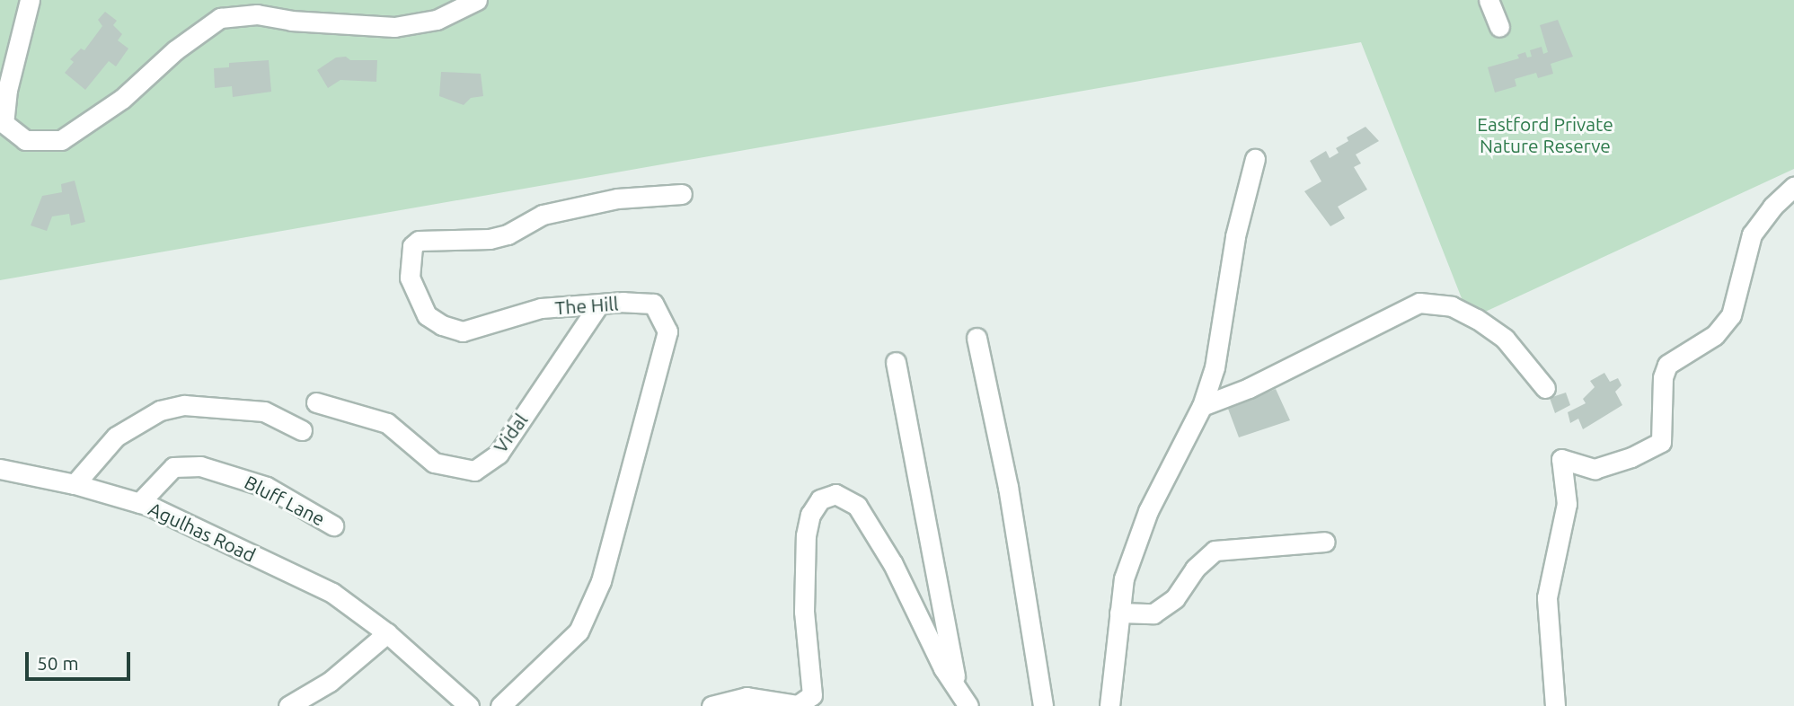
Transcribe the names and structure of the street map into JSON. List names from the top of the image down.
{
  "streets": {
    "street": [
      "The Hill",
      "Vidal",
      "Bluff Lane",
      "Agulhas Road"
    ]
  },
  "crossings": [
    ["The Hill", "Vidal"],
    ["Bluff Lane", "Agulhas Road"]
  ],
  "parks": ["Eastford Private Nature Reserve"],
  "scale_bar": "50 m"
}
